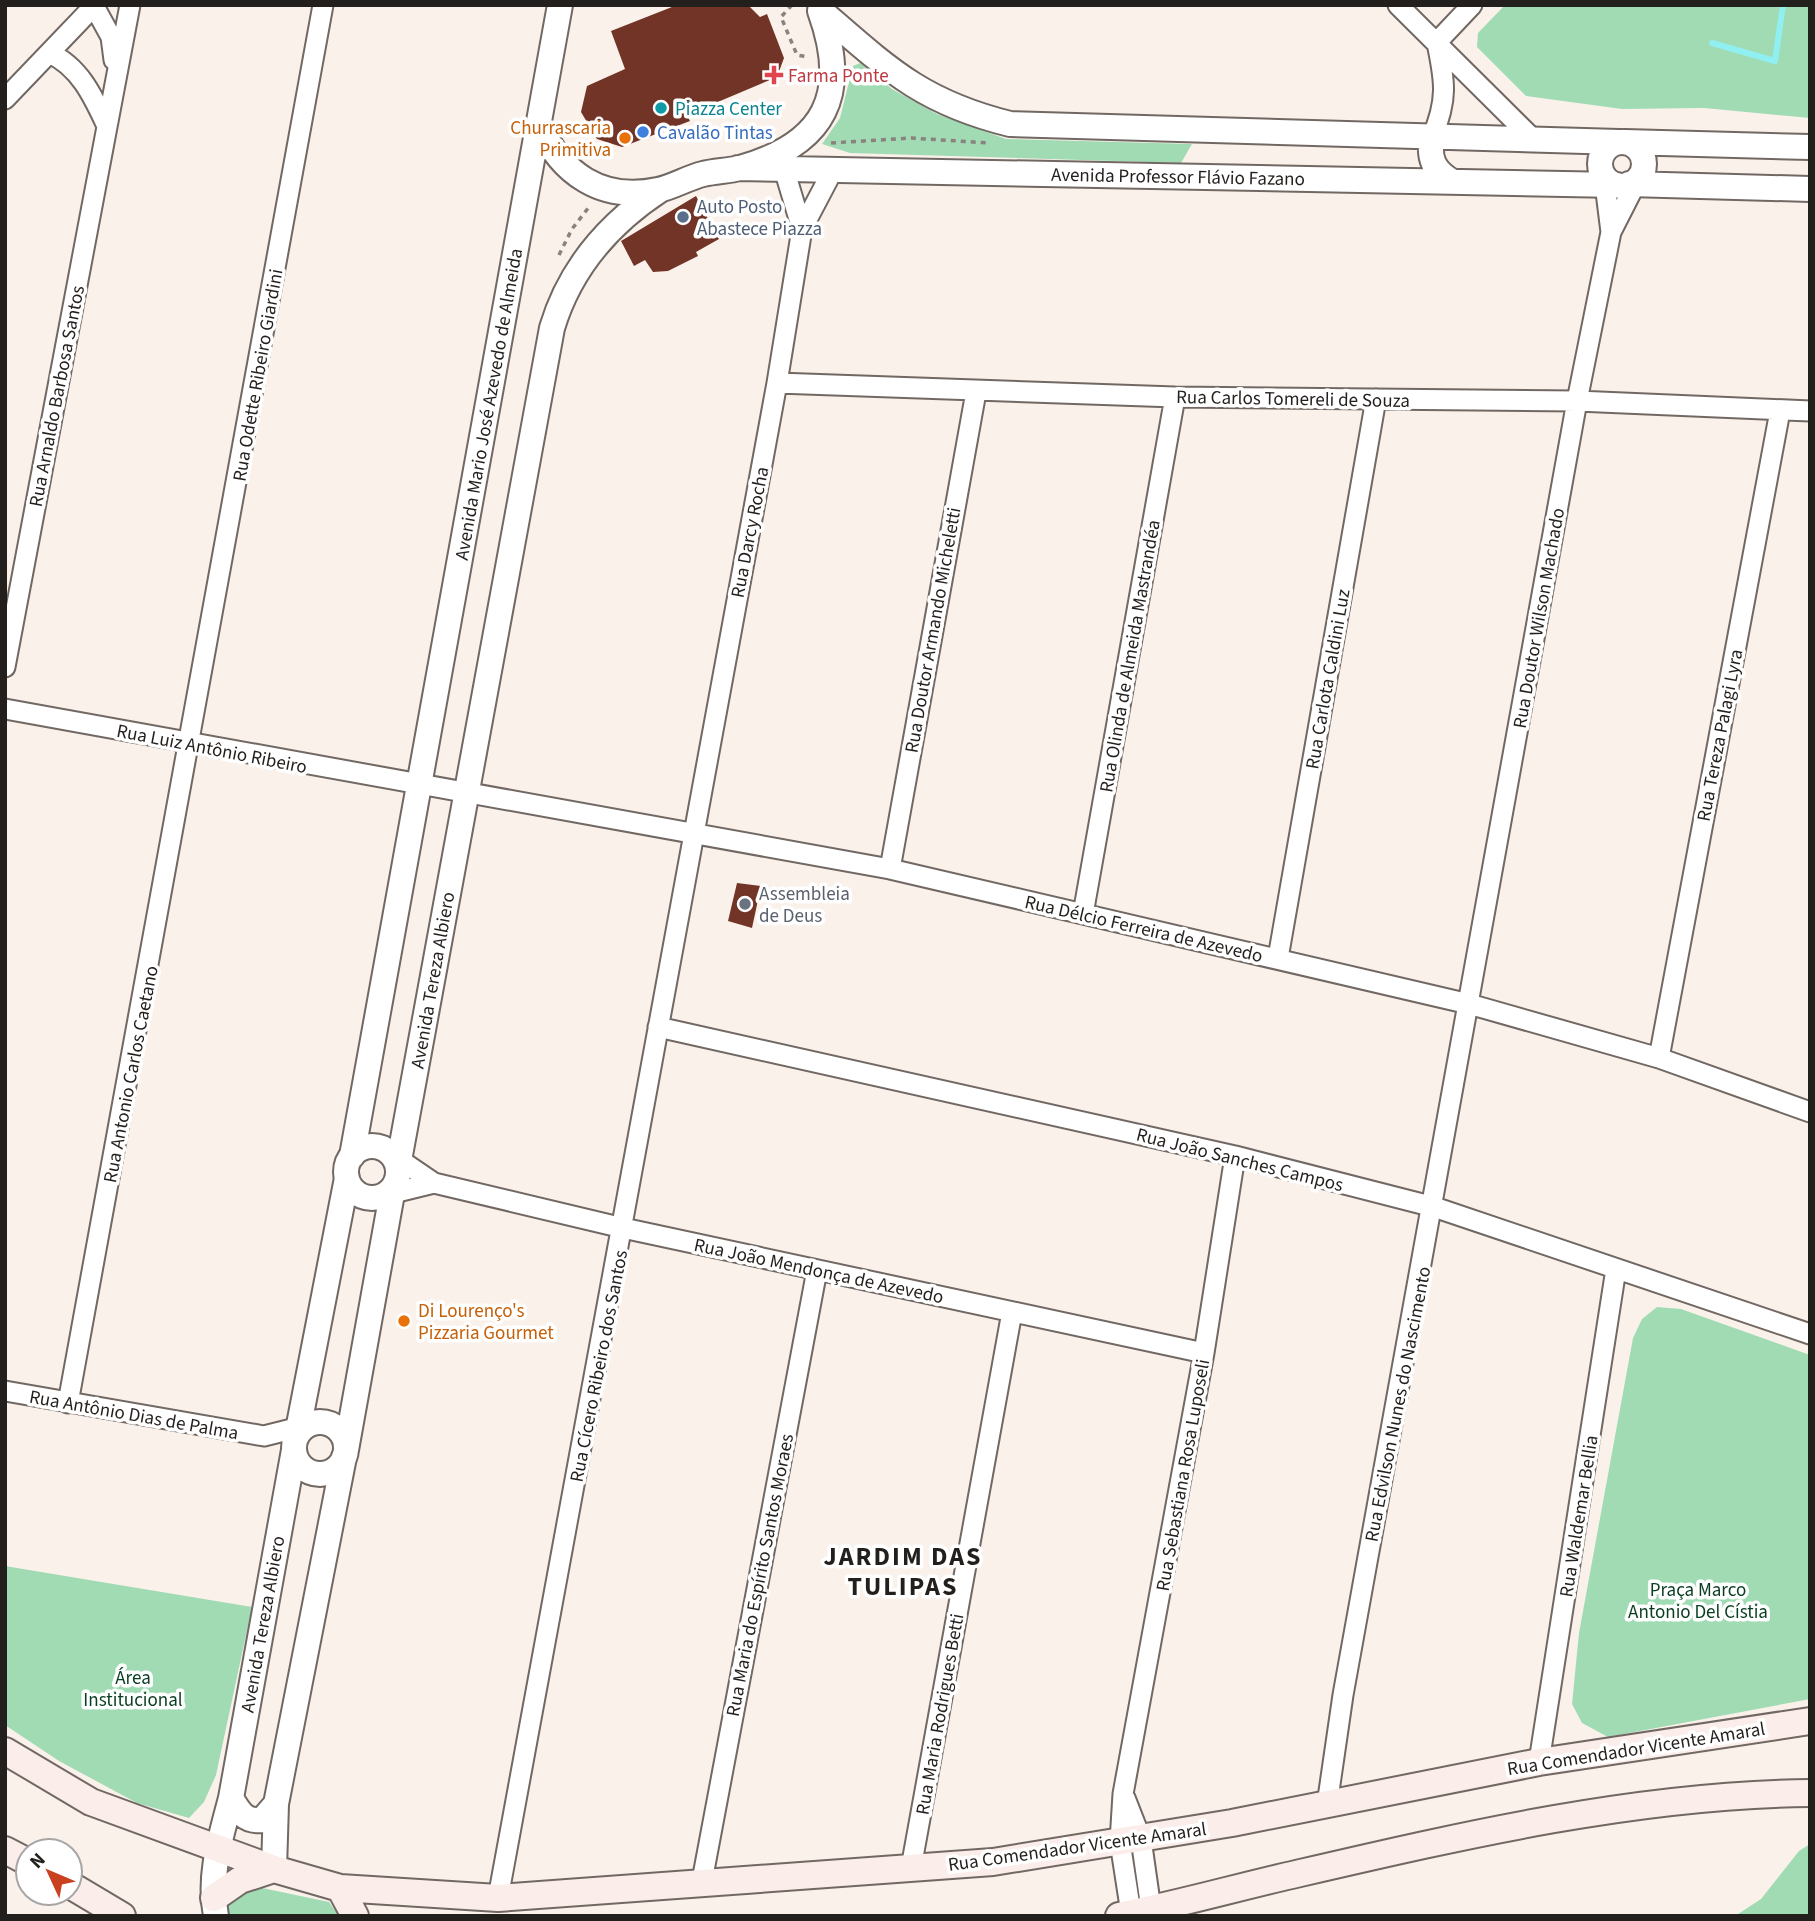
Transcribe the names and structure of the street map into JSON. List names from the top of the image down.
{
  "streets": {
    "main road": ["Rua Comendador Vicente Amaral"],
    "street": [
      "Avenida Professor Flávio Fazano",
      "Rua Odette Ribeiro Giardini",
      "Rua Arnaldo Barbosa Santos",
      "Rua Carlos Tomereli de Souza",
      "Avenida Mario José Azevedo de Almeida",
      "Rua Darcy Rocha",
      "Rua Doutor Wilson Machado",
      "Rua Doutor Armando Micheletti",
      "Rua Olinda de Almeida Mastrandéa",
      "Rua Carlota Caldini Luz",
      "Rua Tereza Palagi Lyra",
      "Rua Luiz Antônio Ribeiro",
      "Rua Délcio Ferreira de Azevedo",
      "Avenida Tereza Albiero",
      "Rua Antonio Carlos Caetano",
      "Rua João Sanches Campos",
      "Rua João Mendonça de Azevedo",
      "Rua Cícero Ribeiro dos Santos",
      "Rua Edvilson Nunes do Nascimento",
      "Rua Antônio Dias de Palma",
      "Rua Sebastiana Rosa Luposeli",
      "Rua Waldemar Bellia",
      "Rua Maria do Espírito Santos Moraes",
      "Rua Maria Rodrigues Betti"
    ]
  },
  "crossings": [
    ["Avenida Professor Flávio Fazano", "Rua Darcy Rocha"],
    ["Avenida Professor Flávio Fazano", "Rua Doutor Wilson Machado"],
    ["Rua Odette Ribeiro Giardini", "Rua Luiz Antônio Ribeiro"],
    ["Rua Odette Ribeiro Giardini", "Rua Antonio Carlos Caetano"],
    ["Rua Carlos Tomereli de Souza", "Rua Darcy Rocha"],
    ["Rua Carlos Tomereli de Souza", "Rua Doutor Wilson Machado"],
    ["Rua Carlos Tomereli de Souza", "Rua Doutor Armando Micheletti"],
    ["Rua Carlos Tomereli de Souza", "Rua Olinda de Almeida Mastrandéa"],
    ["Rua Carlos Tomereli de Souza", "Rua Carlota Caldini Luz"],
    ["Rua Carlos Tomereli de Souza", "Rua Tereza Palagi Lyra"],
    ["Avenida Mario José Azevedo de Almeida", "Rua Luiz Antônio Ribeiro"],
    ["Avenida Mario José Azevedo de Almeida", "Avenida Tereza Albiero"],
    ["Rua Darcy Rocha", "Rua Délcio Ferreira de Azevedo"],
    ["Rua Darcy Rocha", "Rua Cícero Ribeiro dos Santos"],
    ["Rua Doutor Wilson Machado", "Rua Délcio Ferreira de Azevedo"],
    ["Rua Doutor Wilson Machado", "Rua Edvilson Nunes do Nascimento"],
    ["Rua Doutor Armando Micheletti", "Rua Délcio Ferreira de Azevedo"],
    ["Rua Olinda de Almeida Mastrandéa", "Rua Délcio Ferreira de Azevedo"],
    ["Rua Carlota Caldini Luz", "Rua Délcio Ferreira de Azevedo"],
    ["Rua Tereza Palagi Lyra", "Rua Délcio Ferreira de Azevedo"],
    ["Rua Luiz Antônio Ribeiro", "Rua Délcio Ferreira de Azevedo"],
    ["Rua Luiz Antônio Ribeiro", "Avenida Tereza Albiero"],
    ["Rua Luiz Antônio Ribeiro", "Rua Antonio Carlos Caetano"],
    ["Rua Délcio Ferreira de Azevedo", "Avenida Tereza Albiero"],
    ["Rua Délcio Ferreira de Azevedo", "Rua Cícero Ribeiro dos Santos"],
    ["Rua Délcio Ferreira de Azevedo", "Rua Edvilson Nunes do Nascimento"],
    ["Avenida Tereza Albiero", "Rua João Mendonça de Azevedo"],
    ["Avenida Tereza Albiero", "Rua Antônio Dias de Palma"],
    ["Avenida Tereza Albiero", "Rua Comendador Vicente Amaral"],
    ["Rua Antonio Carlos Caetano", "Rua Antônio Dias de Palma"],
    ["Rua João Sanches Campos", "Rua Cícero Ribeiro dos Santos"],
    ["Rua João Sanches Campos", "Rua Edvilson Nunes do Nascimento"],
    ["Rua João Sanches Campos", "Rua Sebastiana Rosa Luposeli"],
    ["Rua João Sanches Campos", "Rua Waldemar Bellia"],
    ["Rua João Mendonça de Azevedo", "Rua Cícero Ribeiro dos Santos"],
    ["Rua João Mendonça de Azevedo", "Rua Sebastiana Rosa Luposeli"],
    ["Rua João Mendonça de Azevedo", "Rua Maria do Espírito Santos Moraes"],
    ["Rua João Mendonça de Azevedo", "Rua Maria Rodrigues Betti"],
    ["Rua Cícero Ribeiro dos Santos", "Rua Comendador Vicente Amaral"],
    ["Rua Edvilson Nunes do Nascimento", "Rua Comendador Vicente Amaral"],
    ["Rua Sebastiana Rosa Luposeli", "Rua Comendador Vicente Amaral"],
    ["Rua Waldemar Bellia", "Rua Comendador Vicente Amaral"],
    ["Rua Maria do Espírito Santos Moraes", "Rua Comendador Vicente Amaral"],
    ["Rua Maria Rodrigues Betti", "Rua Comendador Vicente Amaral"]
  ],
  "districts": ["JARDIM DAS TULIPAS"],
  "parks": ["Praça Marco Antonio Del Cístia", "Área Institucional"],
  "places": {
    "health": ["Farma Ponte"],
    "other": [
      "Piazza Center",
      "Cavalão Tintas",
      "Churrascaria Primitiva",
      "Auto Posto Abastece Piazza",
      "Assembleia de Deus",
      "Di Lourenço's Pizzaria Gourmet"
    ]
  },
  "north": "top left"
}
